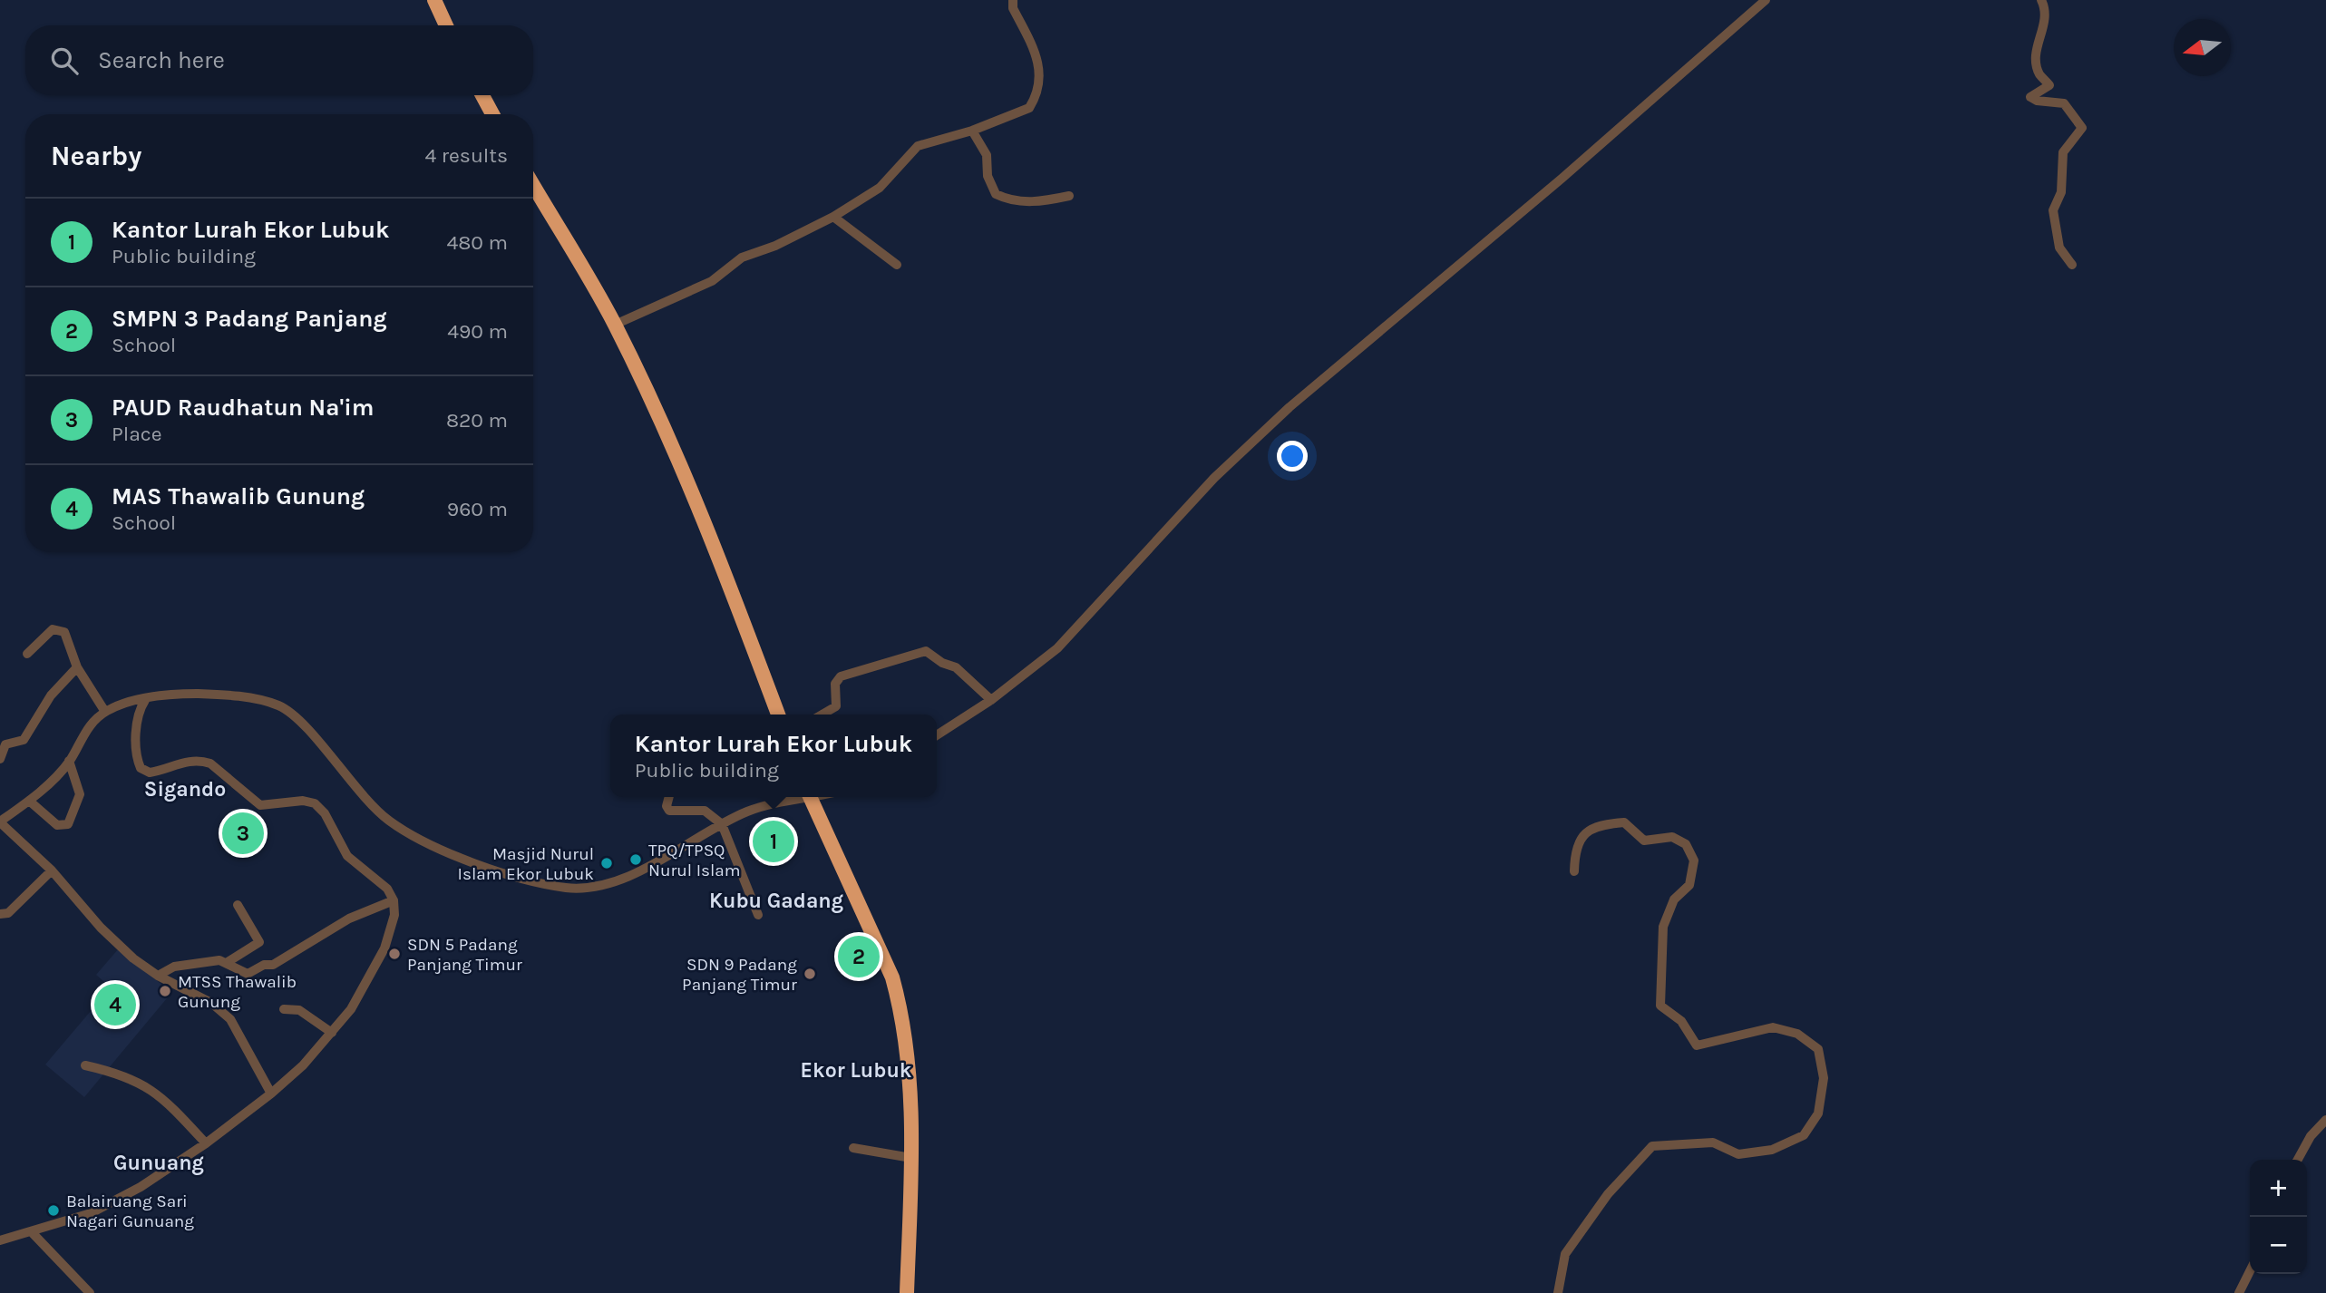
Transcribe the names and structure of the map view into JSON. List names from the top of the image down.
{
  "districts": [
    "Sigando",
    "Kubu Gadang",
    "Ekor Lubuk",
    "Gunuang"
  ],
  "places": [
    "TPQ/TPSQ Nurul Islam",
    "Masjid Nurul Islam Ekor Lubuk",
    "SDN 5 Padang Panjang Timur",
    "SDN 9 Padang Panjang Timur",
    "MTSS Thawalib Gunung",
    "Balairuang Sari Nagari Gunuang"
  ],
  "north": "left",
  "page": {
    "search": "Search here",
    "heading": ["Nearby", "4 results"],
    "list": [
      {
        "mark": "1",
        "name": "Kantor Lurah Ekor Lubuk",
        "note": "Public building",
        "value": "480 m"
      },
      {
        "mark": "2",
        "name": "SMPN 3 Padang Panjang",
        "note": "School",
        "value": "490 m"
      },
      {
        "mark": "3",
        "name": "PAUD Raudhatun Na'im",
        "note": "Place",
        "value": "820 m"
      },
      {
        "mark": "4",
        "name": "MAS Thawalib Gunung",
        "note": "School",
        "value": "960 m"
      }
    ],
    "popup": ["Kantor Lurah Ekor Lubuk", "Public building"],
    "pins": [
      "3",
      "1",
      "2",
      "4"
    ],
    "map_buttons": ["+", "−"]
  }
}
